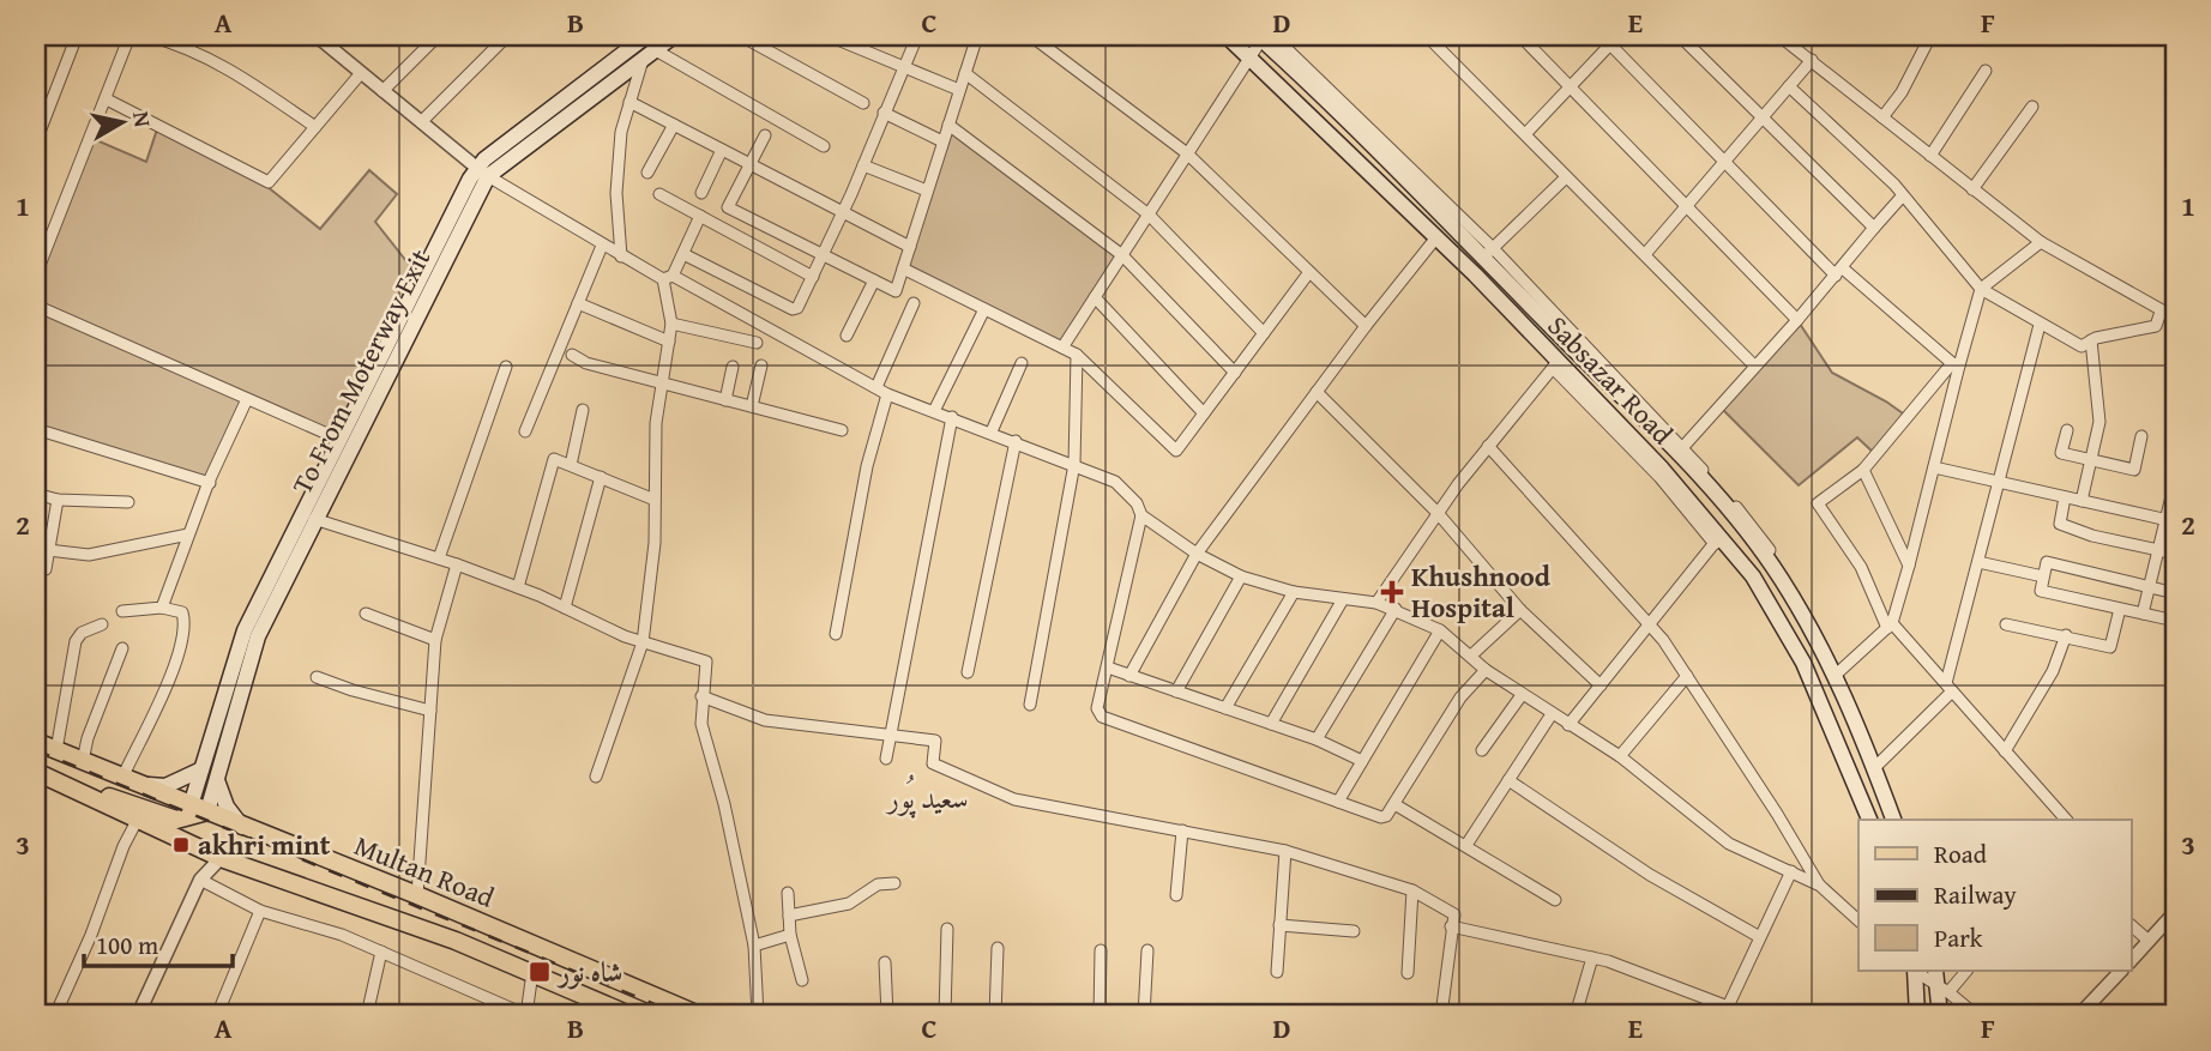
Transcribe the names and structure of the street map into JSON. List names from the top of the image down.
{
  "streets": {
    "main road": ["To From Moterway Exit", "Sabsazar Road", "Multan Road"]
  },
  "crossings": [
    ["To From Moterway Exit", "Multan Road"]
  ],
  "districts": ["سعید پُور"],
  "places": {
    "health": ["Khushnood Hospital"],
    "transit": ["akhri mint", "شاہ نور"]
  },
  "legend": ["Road", "Railway", "Park"],
  "scale_bar": "100 m",
  "north": "right",
  "grid": {
    "columns": [
      "A",
      "B",
      "C",
      "D",
      "E",
      "F"
    ],
    "rows": ["1", "2", "3"]
  }
}
